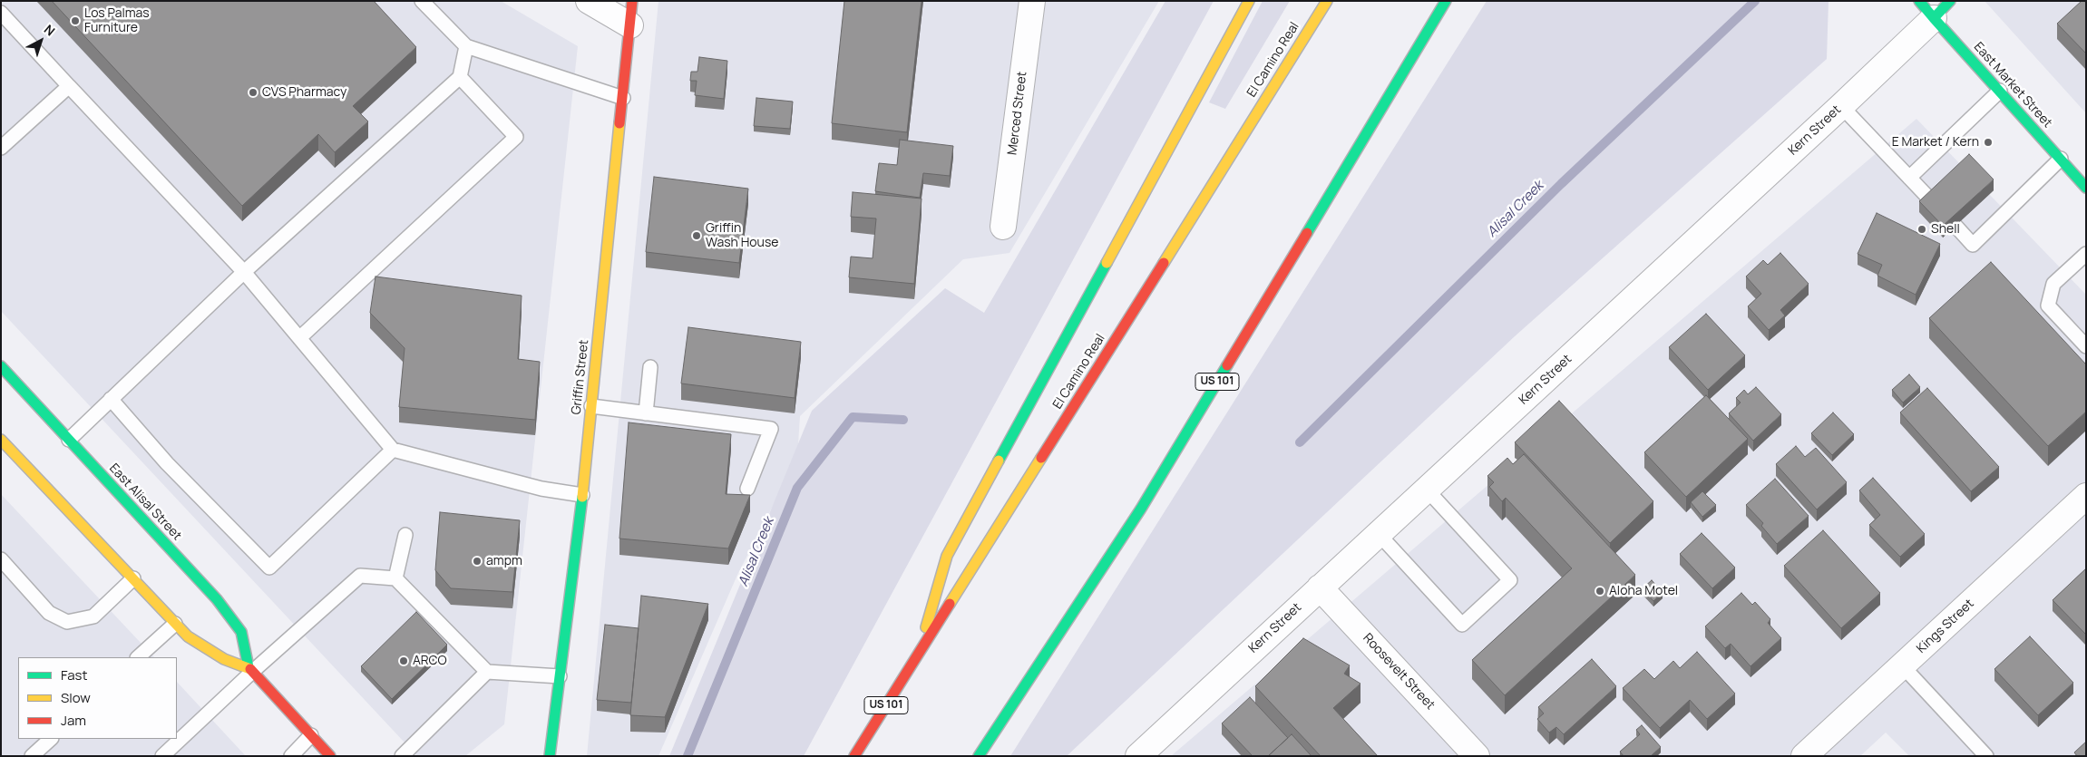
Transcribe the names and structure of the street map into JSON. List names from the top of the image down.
{
  "streets": {
    "main road": [
      "El Camino Real",
      "East Market Street",
      "Griffin Street",
      "US 101",
      "East Alisal Street"
    ],
    "street": [
      "Merced Street",
      "Kern Street",
      "Kings Street",
      "Roosevelt Street"
    ]
  },
  "crossings": [
    ["East Market Street", "Kern Street"],
    ["Kern Street", "Roosevelt Street"]
  ],
  "water": ["Alisal Creek"],
  "places": [
    "Los Palmas Furniture",
    "CVS Pharmacy",
    "E Market / Kern",
    "Shell",
    "Griffin Wash House",
    "ampm",
    "Aloha Motel",
    "ARCO"
  ],
  "legend": ["Fast", "Slow", "Jam"],
  "north": "top right"
}
